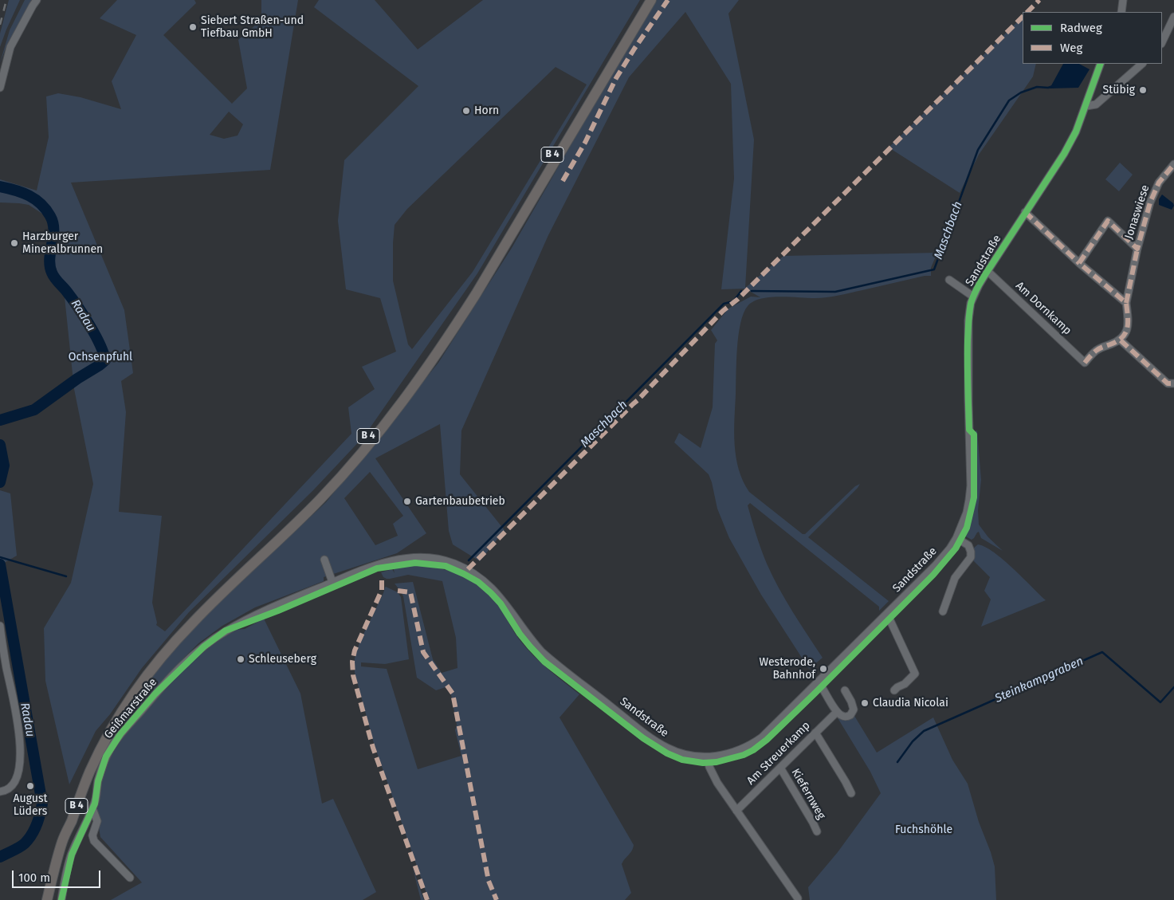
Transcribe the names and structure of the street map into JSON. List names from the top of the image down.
{
  "streets": {
    "highway": ["B 4"],
    "street": [
      "Jonaswiese",
      "Sandstraße",
      "Am Dornkamp",
      "Geißmarstraße",
      "Am Streuerkamp",
      "Kiefernweg"
    ]
  },
  "crossings": [
    ["Jonaswiese", "Am Dornkamp"],
    ["Sandstraße", "Am Dornkamp"],
    ["Sandstraße", "Geißmarstraße"],
    ["Am Streuerkamp", "Kiefernweg"]
  ],
  "water": ["Maschbach", "Radau", "Steinkampgraben"],
  "parks": ["Ochsenpfuhl", "Fuchshöhle"],
  "places": [
    "Siebert Straßen-und Tiefbau GmbH",
    "Stübig",
    "Horn",
    "Harzburger Mineralbrunnen",
    "Gartenbaubetrieb",
    "Schleuseberg",
    "Westerode, Bahnhof",
    "Claudia Nicolai",
    "August Lüders"
  ],
  "legend": ["Radweg", "Weg"],
  "scale_bar": "100 m"
}
